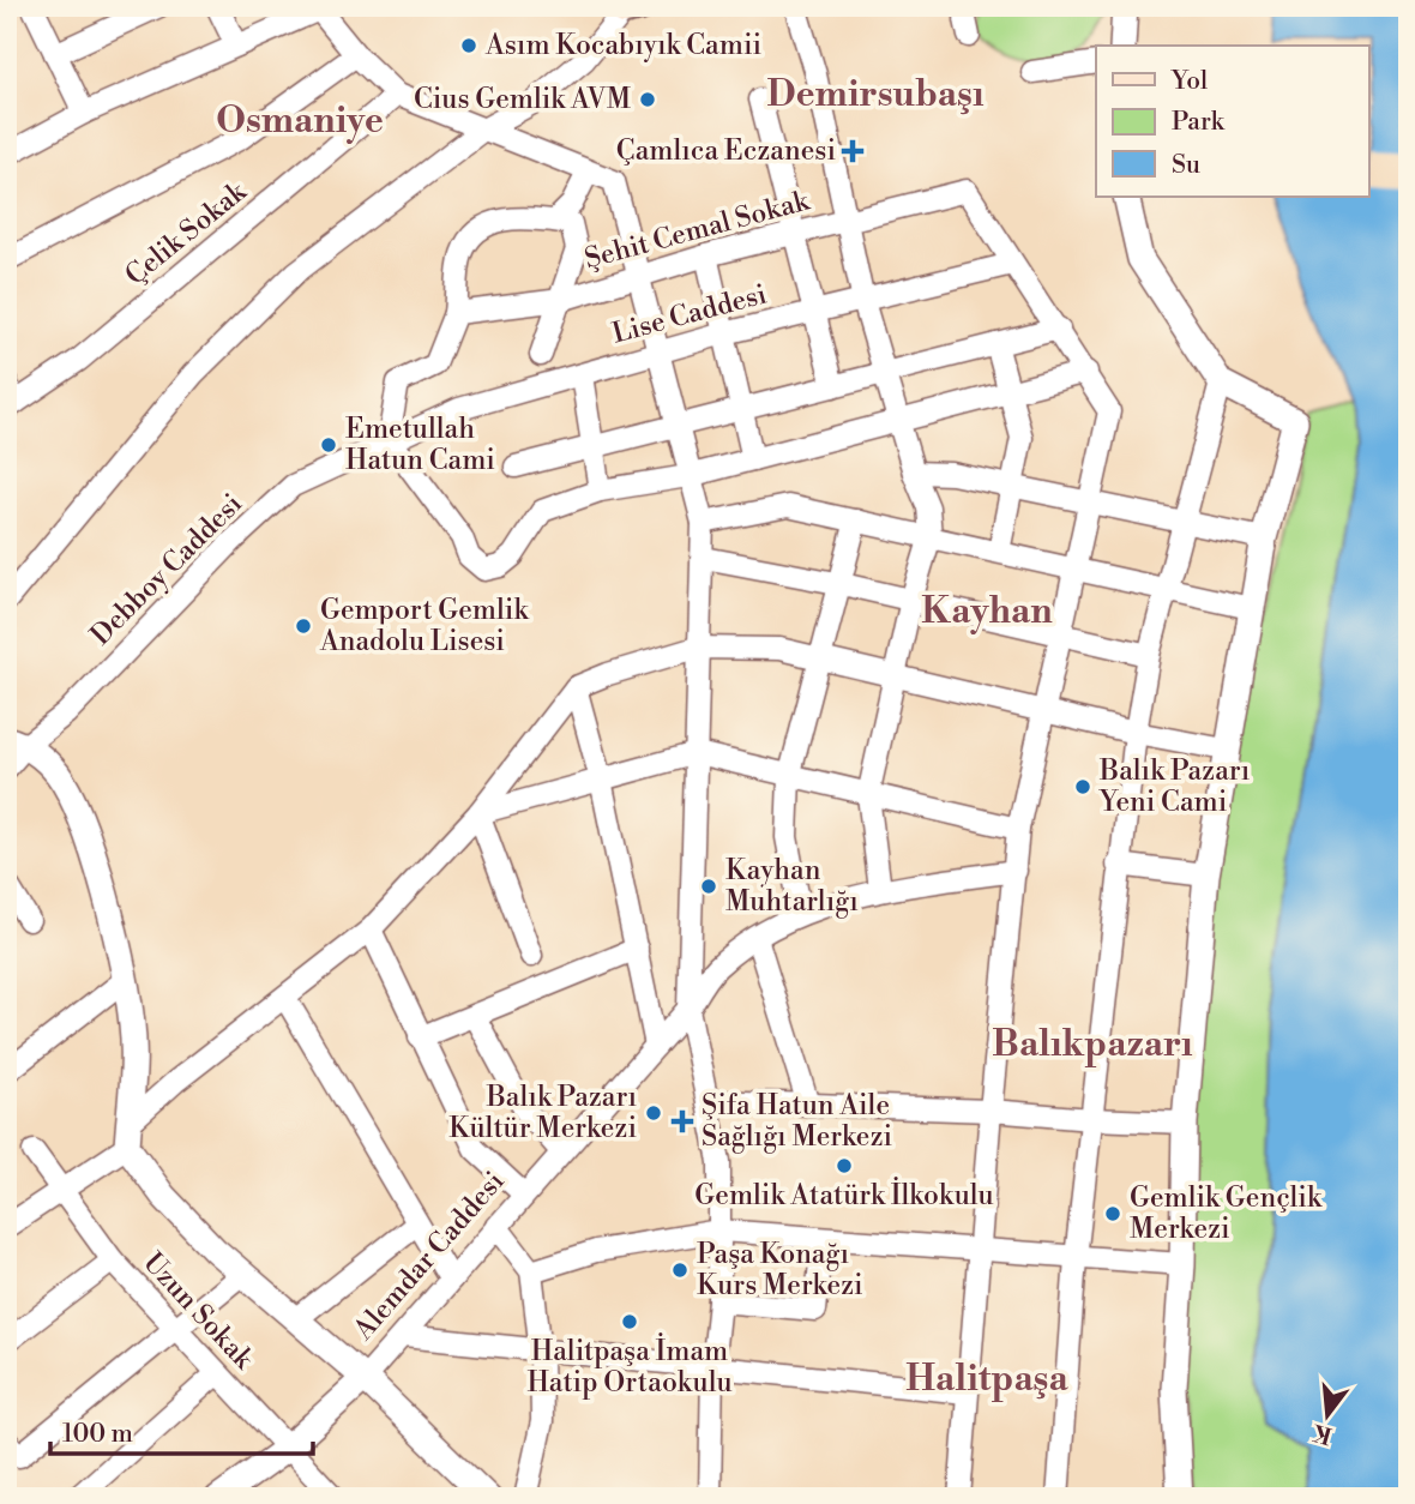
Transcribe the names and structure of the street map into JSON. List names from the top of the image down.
{
  "streets": {
    "street": [
      "Şehit Cemal Sokak",
      "Çelik Sokak",
      "Lise Caddesi",
      "Debboy Caddesi",
      "Alemdar Caddesi",
      "Uzun Sokak"
    ]
  },
  "crossings": [
    ["Şehit Cemal Sokak", "Lise Caddesi"],
    ["Lise Caddesi", "Debboy Caddesi"],
    ["Alemdar Caddesi", "Uzun Sokak"]
  ],
  "districts": [
    "Demirsubaşı",
    "Osmaniye",
    "Kayhan",
    "Balıkpazarı",
    "Halitpaşa"
  ],
  "places": {
    "other": [
      "Asım Kocabıyık Camii",
      "Cius Gemlik AVM",
      "Emetullah Hatun Cami",
      "Gemport Gemlik Anadolu Lisesi",
      "Balık Pazarı Yeni Cami",
      "Kayhan Muhtarlığı",
      "Balık Pazarı Kültür Merkezi",
      "Gemlik Atatürk İlkokulu",
      "Gemlik Gençlik Merkezi",
      "Paşa Konağı Kurs Merkezi",
      "Halitpaşa İmam Hatip Ortaokulu"
    ],
    "health": ["Çamlıca Eczanesi", "Şifa Hatun Aile Sağlığı Merkezi"]
  },
  "legend": ["Yol", "Park", "Su"],
  "scale_bar": "100 m",
  "north": "bottom"
}
